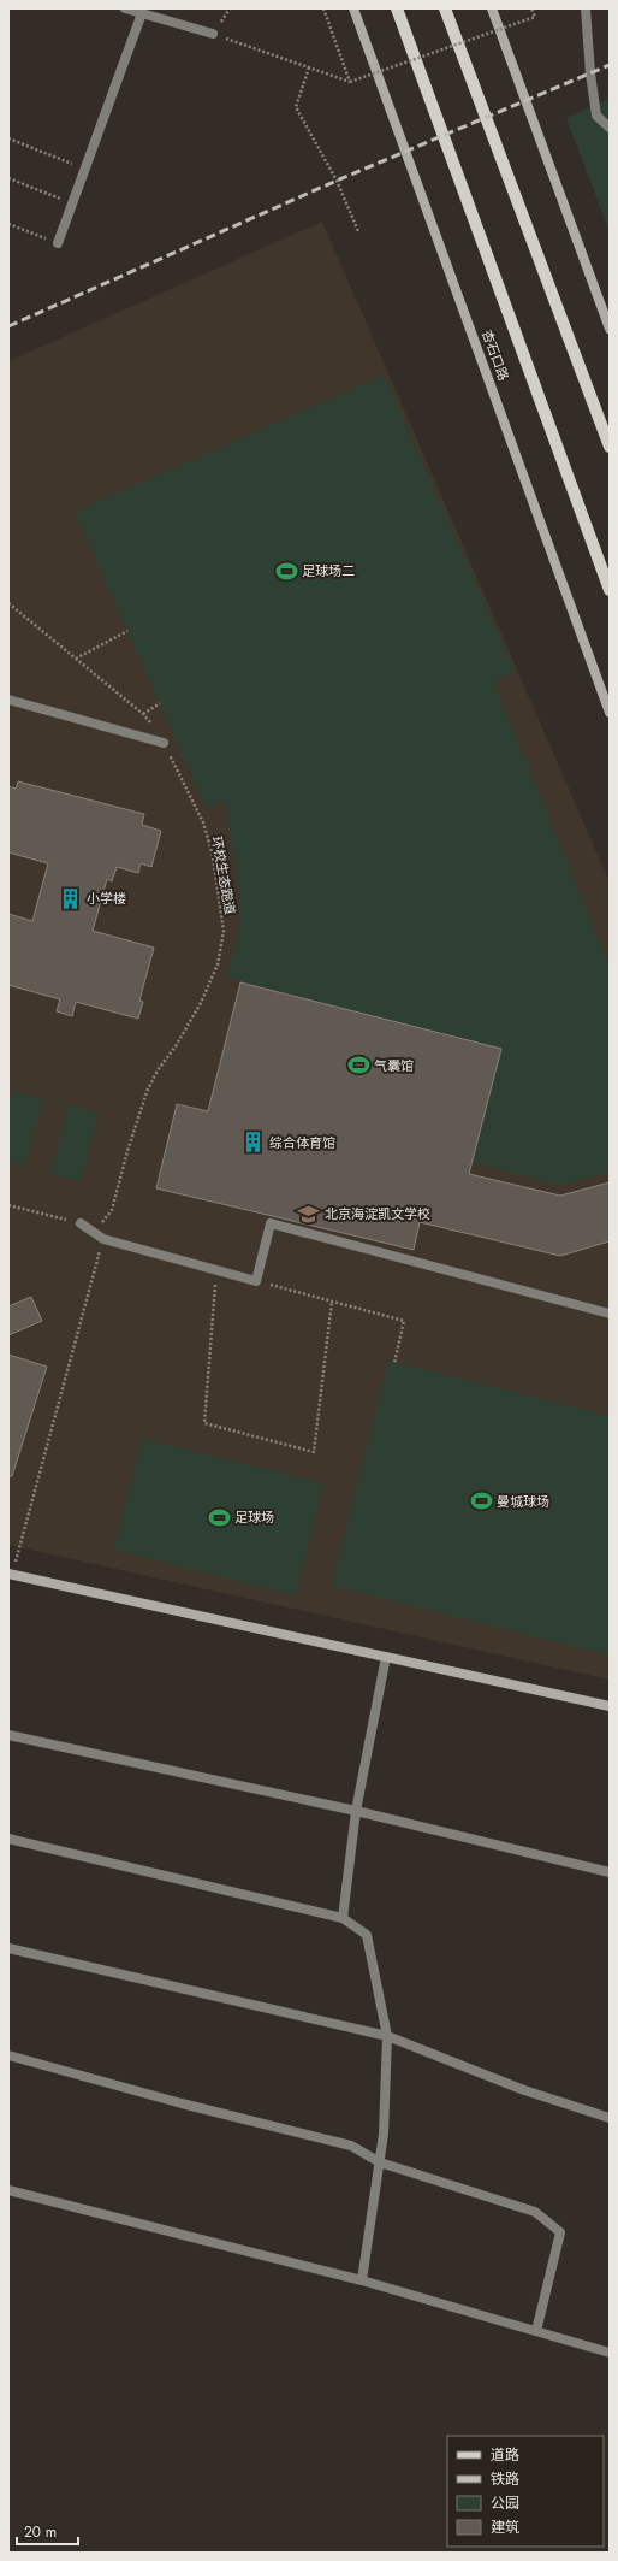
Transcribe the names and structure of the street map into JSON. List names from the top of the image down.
{
  "streets": {
    "main road": ["杏石口路"],
    "path": ["环校生态跑道"]
  },
  "places": {
    "sports": [
      "足球场二",
      "气囊馆",
      "曼城球场",
      "足球场"
    ],
    "building": ["小学楼", "综合体育馆"],
    "school or university": ["北京海淀凯文学校"]
  },
  "legend": [
    "道路",
    "铁路",
    "公园",
    "建筑"
  ],
  "scale_bar": "20 m"
}
